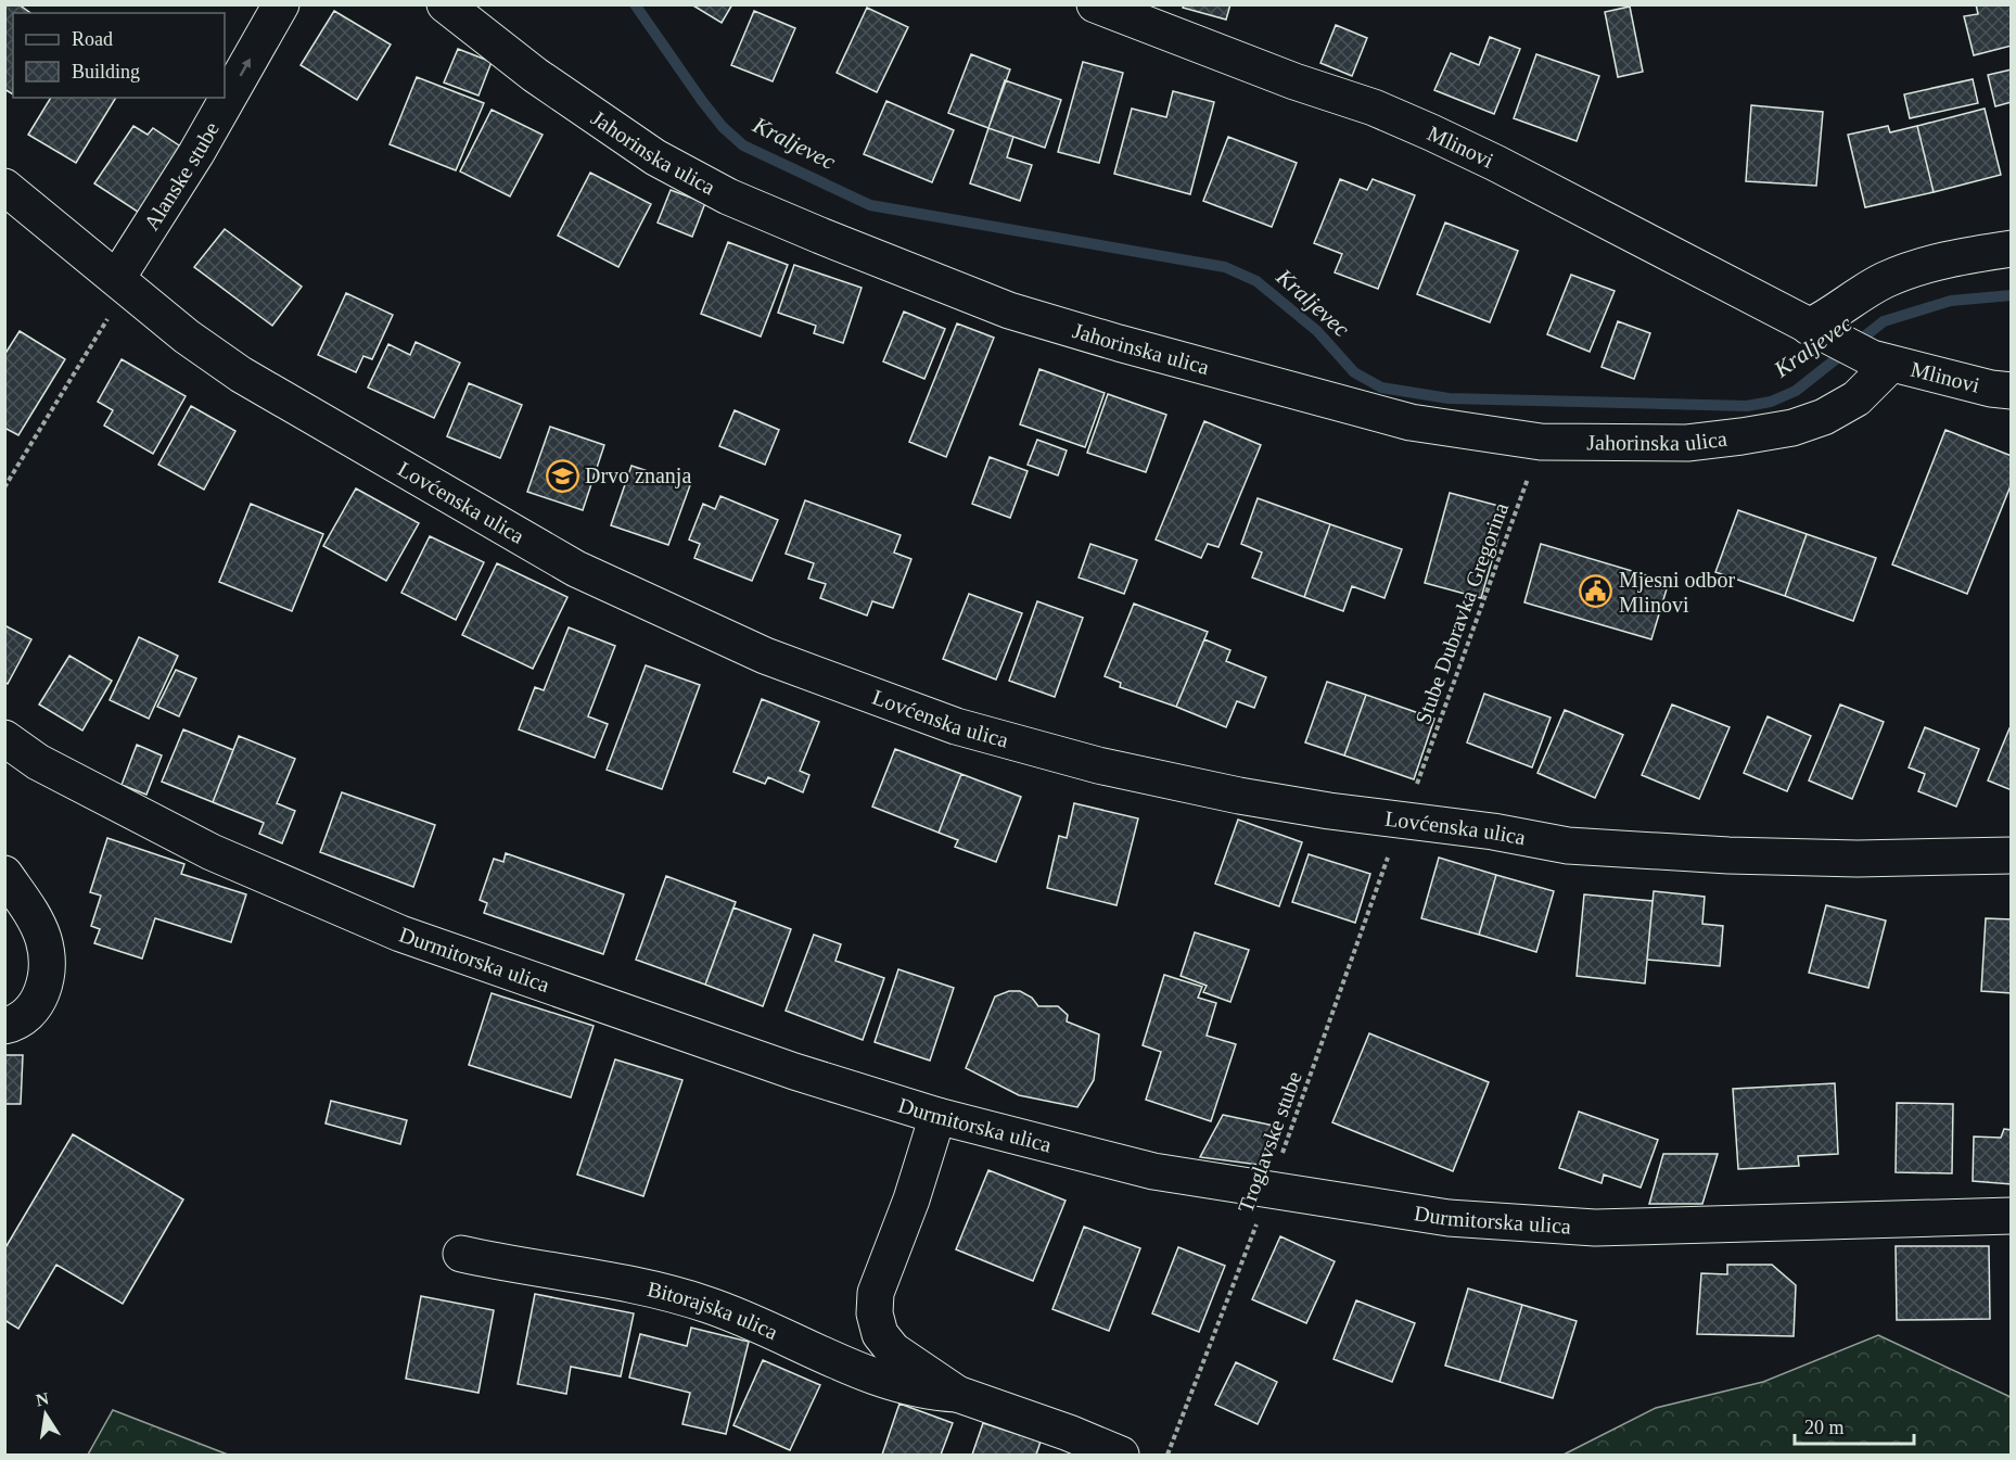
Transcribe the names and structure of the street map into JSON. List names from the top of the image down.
{
  "streets": {
    "street": [
      "Mlinovi",
      "Jahorinska ulica",
      "Alanske stube",
      "Lovćenska ulica",
      "Durmitorska ulica",
      "Bitorajska ulica"
    ],
    "path": ["Stube Dubravka Gregorina", "Troglavske stube"]
  },
  "crossings": [
    ["Mlinovi", "Jahorinska ulica"],
    ["Jahorinska ulica", "Stube Dubravka Gregorina"],
    ["Alanske stube", "Lovćenska ulica"],
    ["Durmitorska ulica", "Troglavske stube"],
    ["Durmitorska ulica", "Bitorajska ulica"]
  ],
  "one_way": ["Alanske stube"],
  "water": ["Kraljevec"],
  "places": {
    "school or university": ["Drvo znanja"],
    "public building": ["Mjesni odbor Mlinovi"]
  },
  "legend": ["Road", "Building"],
  "scale_bar": "20 m",
  "north": "top"
}
